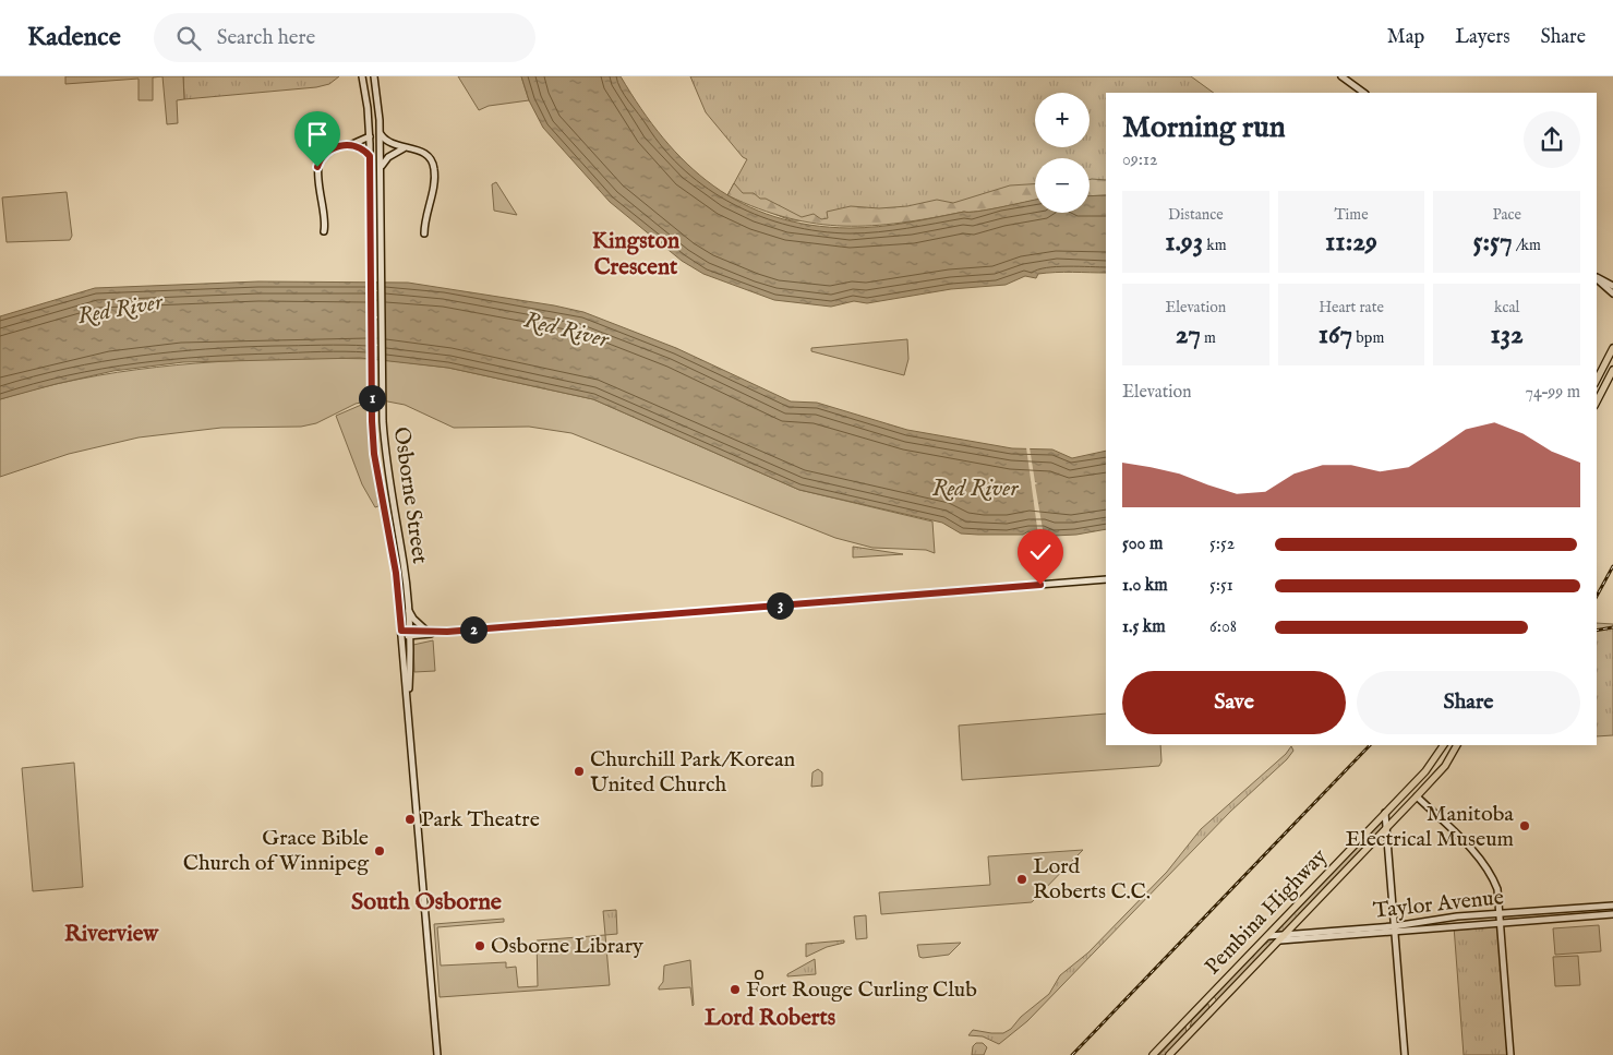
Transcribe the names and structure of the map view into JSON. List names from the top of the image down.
{
  "streets": {
    "main road": ["Osborne Street", "Taylor Avenue", "Pembina Highway"]
  },
  "crossings": [
    ["Taylor Avenue", "Pembina Highway"]
  ],
  "districts": [
    "Kingston Crescent",
    "South Osborne",
    "Riverview",
    "Lord Roberts"
  ],
  "water": ["Red River"],
  "places": [
    "Churchill Park/Korean United Church",
    "Park Theatre",
    "Manitoba Electrical Museum",
    "Grace Bible Church of Winnipeg",
    "Lord Roberts C.C.",
    "Osborne Library",
    "Fort Rouge Curling Club"
  ],
  "page": {
    "header": "Kadence",
    "search": "Search here",
    "nav": ["Map", "Layers", "Share"],
    "map_buttons": ["+", "−"],
    "heading": ["Morning run", "09:12"],
    "stats": [
      ["Distance", "1.93 km"],
      ["Time", "11:29"],
      ["Pace", "5:57 /km"],
      ["Elevation", "27 m"],
      ["Heart rate", "167 bpm"],
      ["kcal", "132"]
    ],
    "chart": ["Elevation", "74–99 m"],
    "pins": ["1", "3", "2"],
    "list": [
      {
        "name": "500 m",
        "note": "5:52"
      },
      {
        "name": "1.0 km",
        "note": "5:51"
      },
      {
        "name": "1.5 km",
        "note": "6:08"
      }
    ],
    "buttons": ["Save", "Share"]
  }
}
